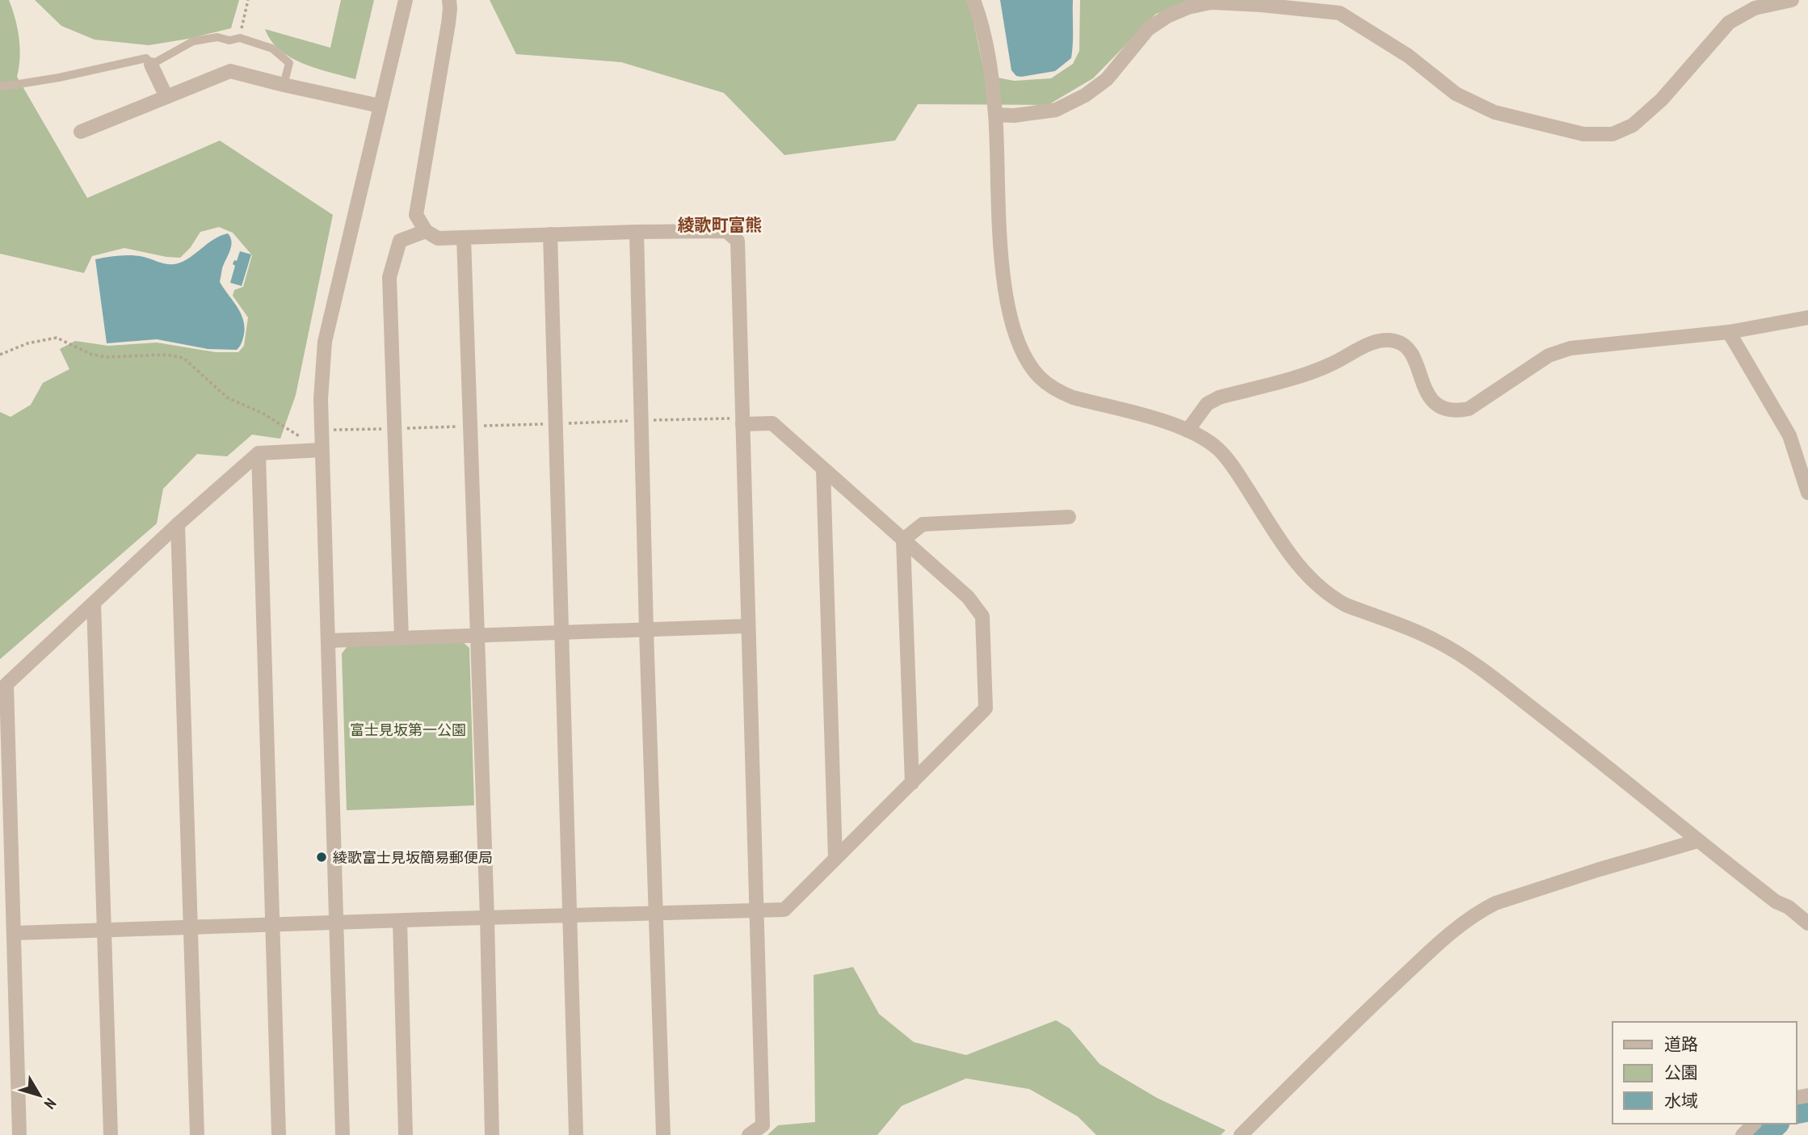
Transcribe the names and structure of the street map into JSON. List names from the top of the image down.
{
  "districts": ["綾歌町富熊"],
  "parks": ["富士見坂第一公園"],
  "places": ["綾歌富士見坂簡易郵便局"],
  "legend": ["道路", "公園", "水域"],
  "north": "bottom right"
}
